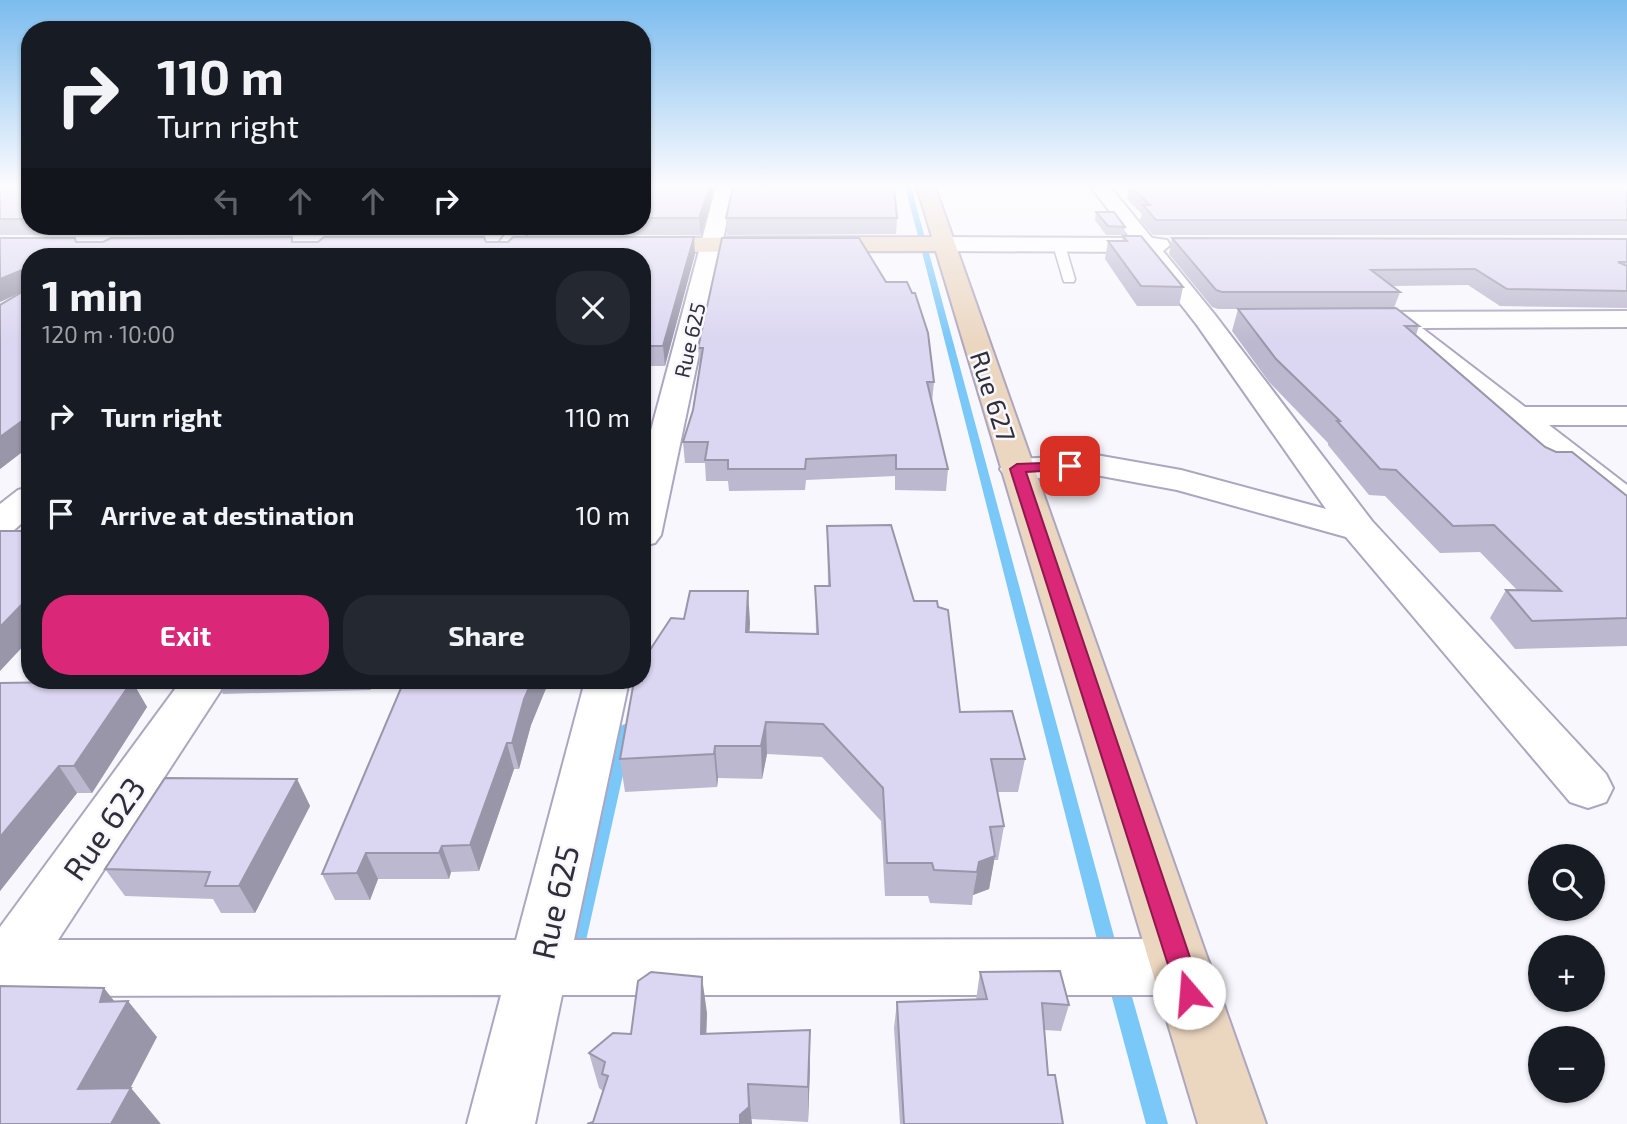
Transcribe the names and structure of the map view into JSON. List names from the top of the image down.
{
  "streets": {
    "street": ["Rue 625", "Rue 627", "Rue 623"]
  },
  "page": {
    "turn": ["110 m", "Turn right"],
    "heading": ["1 min", "120 m · 10:00"],
    "list": [
      {
        "name": "Turn right",
        "value": "110 m"
      },
      {
        "name": "Arrive at destination",
        "value": "10 m"
      }
    ],
    "buttons": ["Exit", "Share"],
    "map_buttons": ["+", "−"]
  }
}
